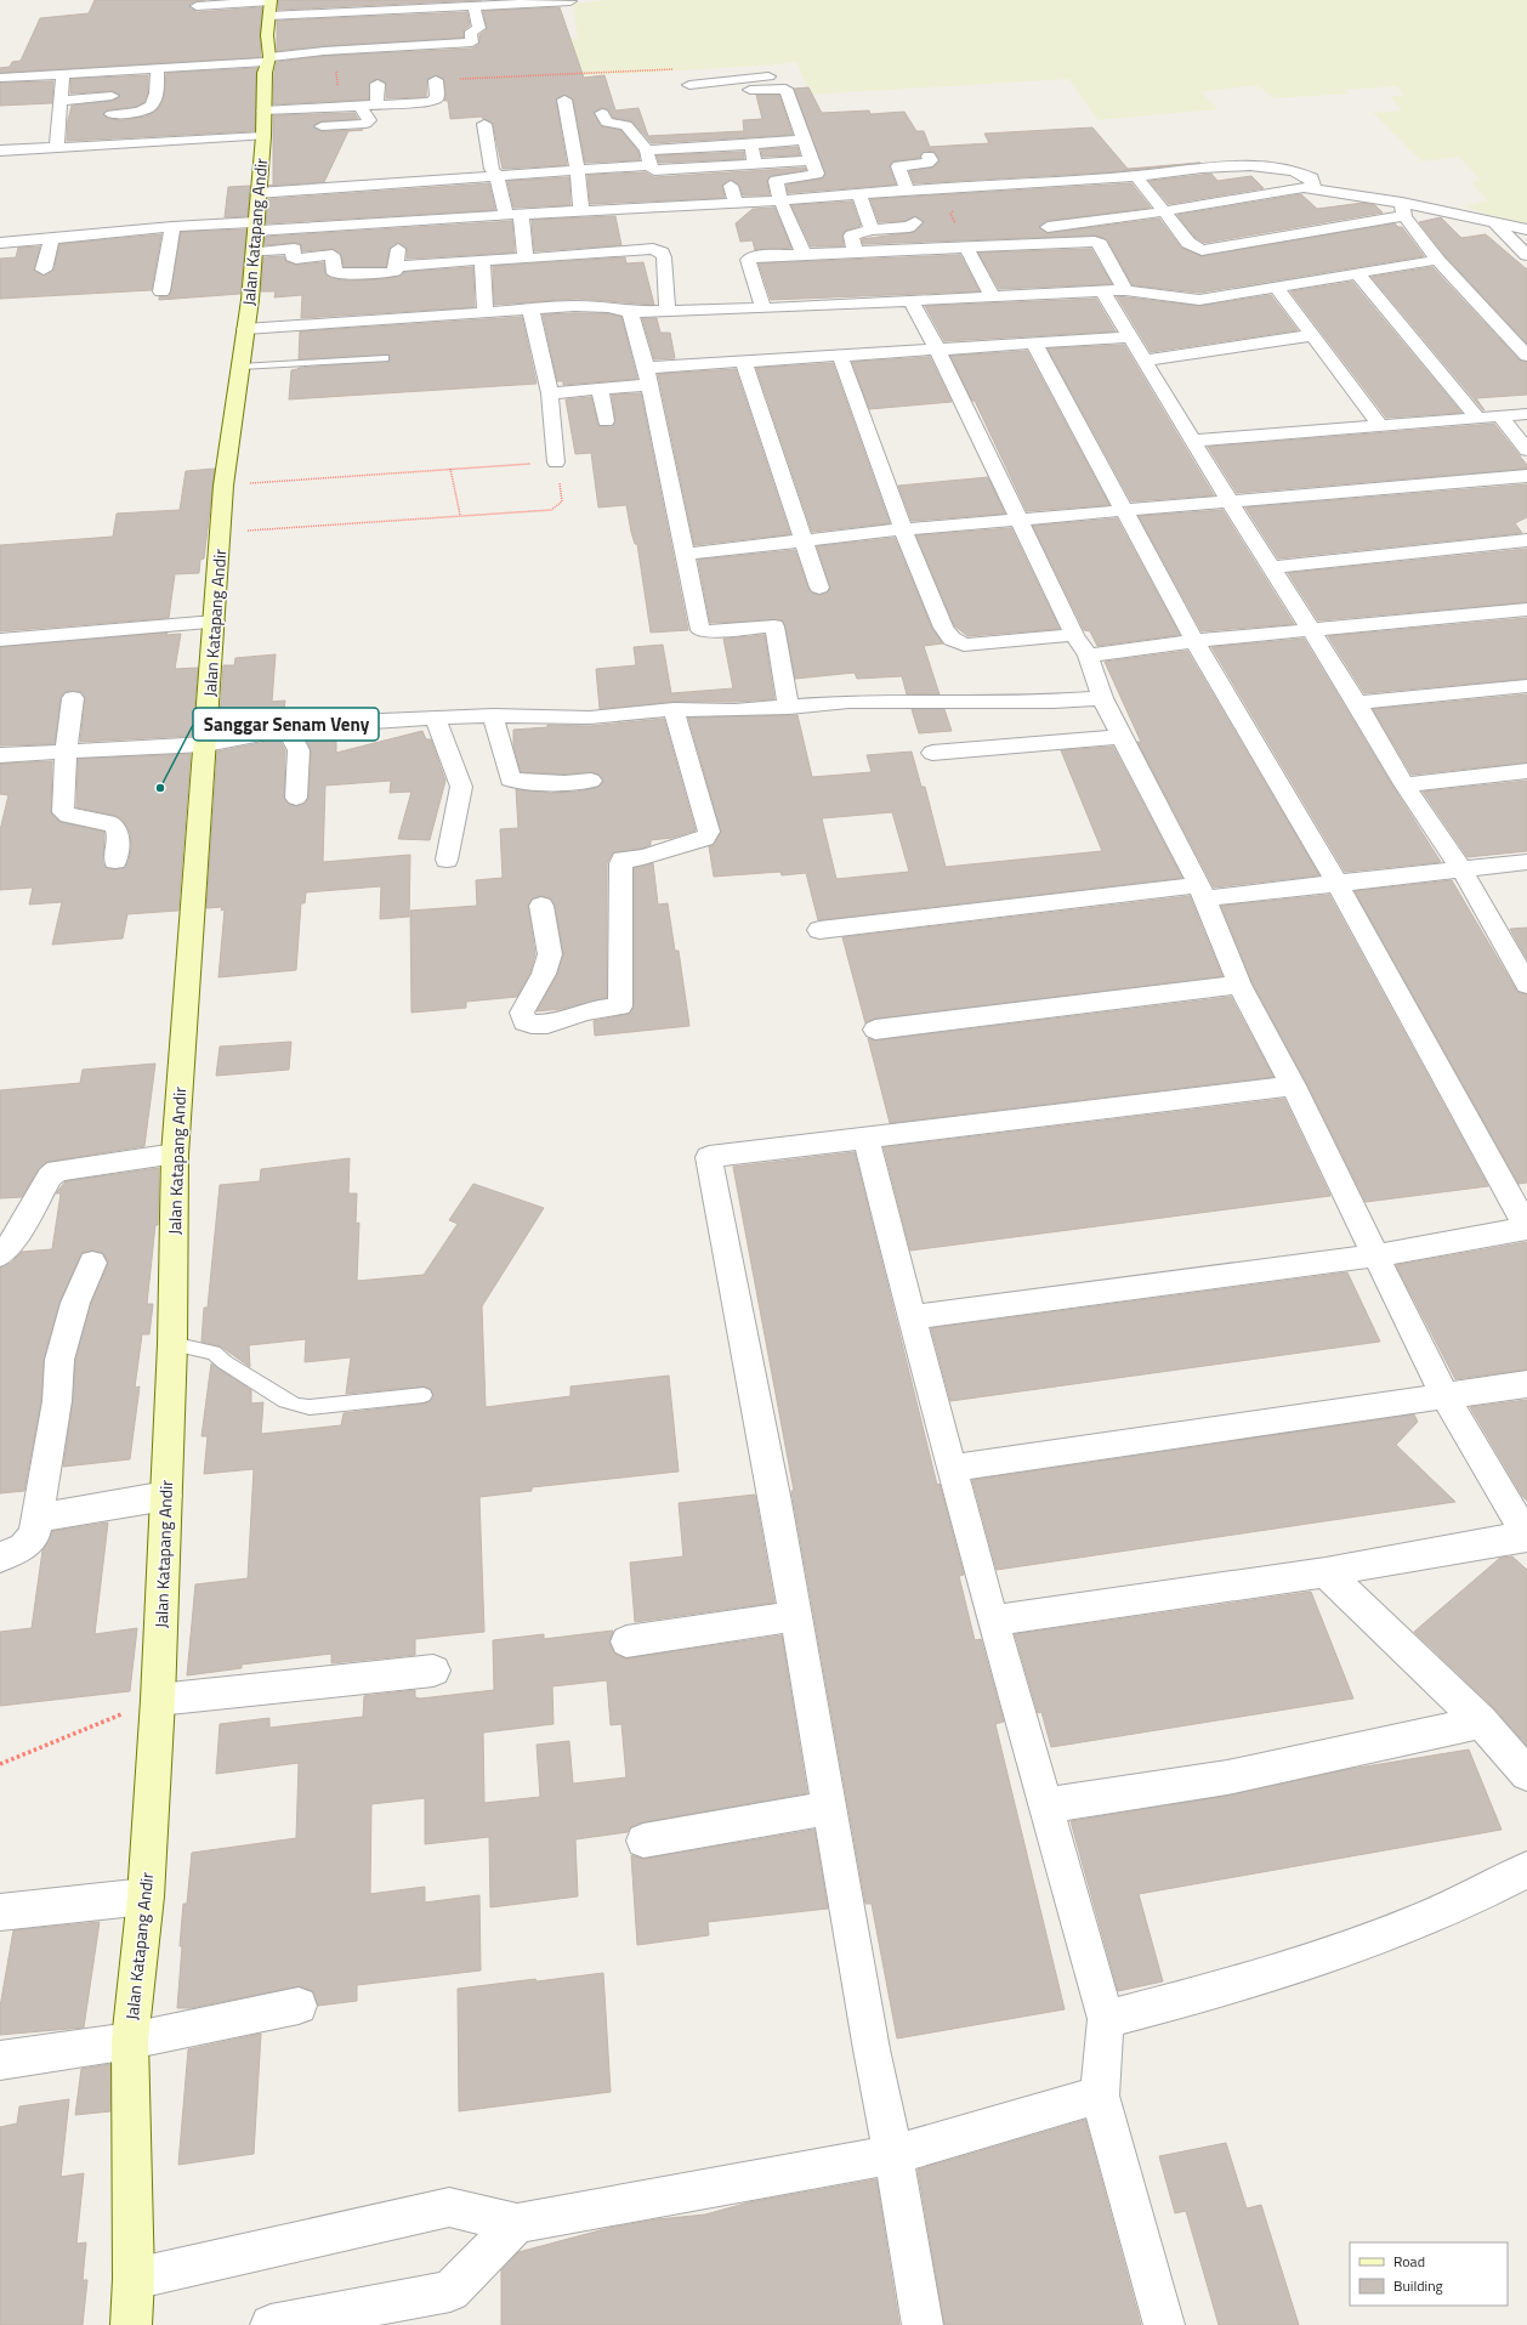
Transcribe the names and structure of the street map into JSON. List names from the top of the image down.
{
  "streets": {
    "street": ["Jalan Katapang Andir"]
  },
  "places": ["Sanggar Senam Veny"],
  "legend": ["Road", "Building"]
}
